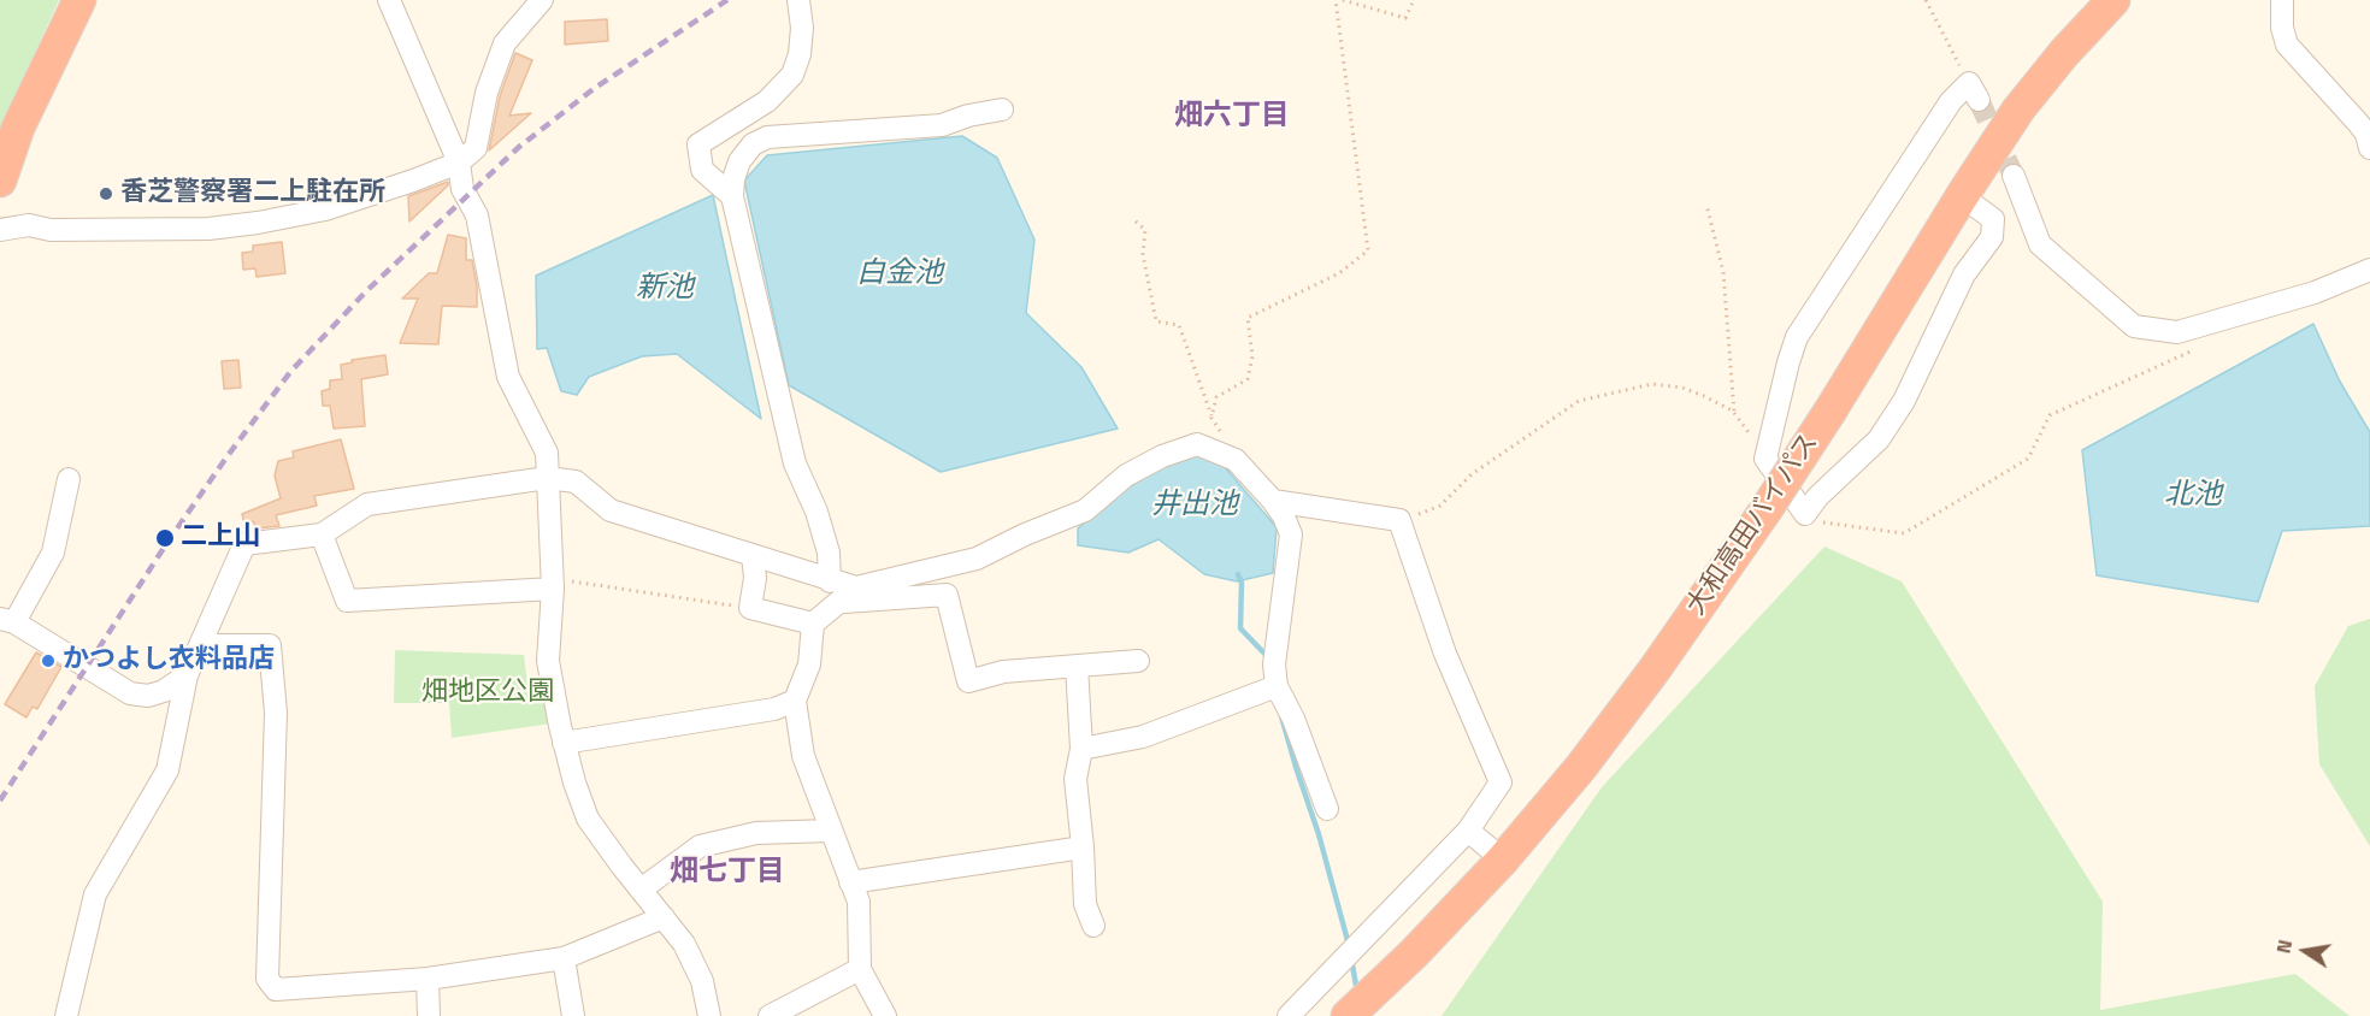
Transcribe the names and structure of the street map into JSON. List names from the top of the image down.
{
  "streets": {
    "highway": ["大和高田バイパス"]
  },
  "districts": ["畑六丁目", "畑七丁目"],
  "water": [
    "白金池",
    "新池",
    "北池",
    "井出池"
  ],
  "parks": ["畑地区公園"],
  "places": ["香芝警察署二上駐在所", "二上山", "かつよし衣料品店"],
  "north": "left"
}
